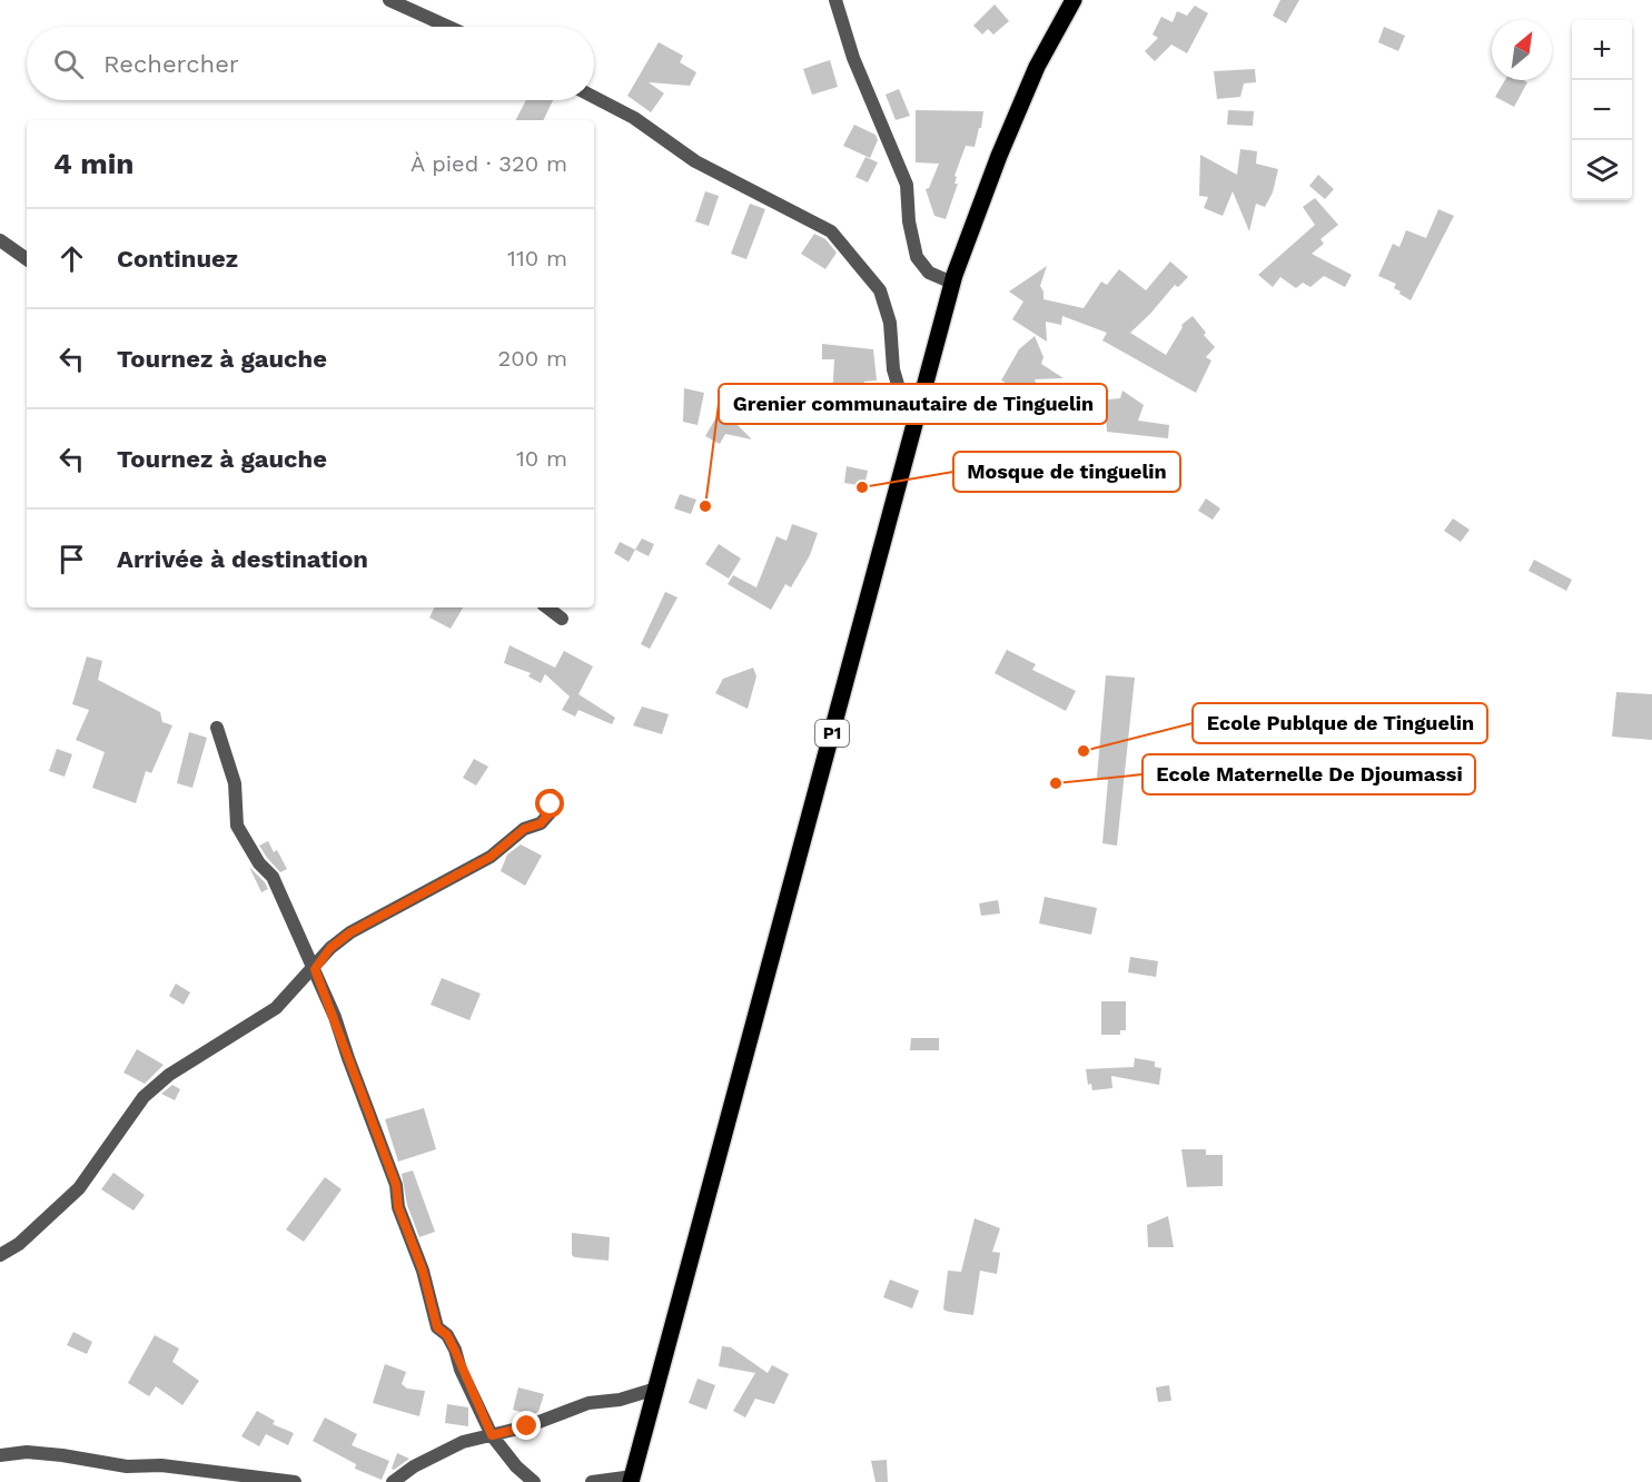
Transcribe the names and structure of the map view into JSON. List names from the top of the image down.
{
  "streets": {
    "main road": ["P1"]
  },
  "places": [
    "Mosque de tinguelin",
    "Grenier communautaire de Tinguelin",
    "Ecole Publque de Tinguelin",
    "Ecole Maternelle De Djoumassi"
  ],
  "north": "top right",
  "page": {
    "map_buttons": ["+", "−"],
    "search": "Rechercher",
    "heading": ["4 min", "À pied · 320 m"],
    "list": [
      ["Continuez", "110 m"],
      ["Tournez à gauche", "200 m"],
      ["Tournez à gauche", "10 m"],
      "Arrivée à destination"
    ]
  }
}
